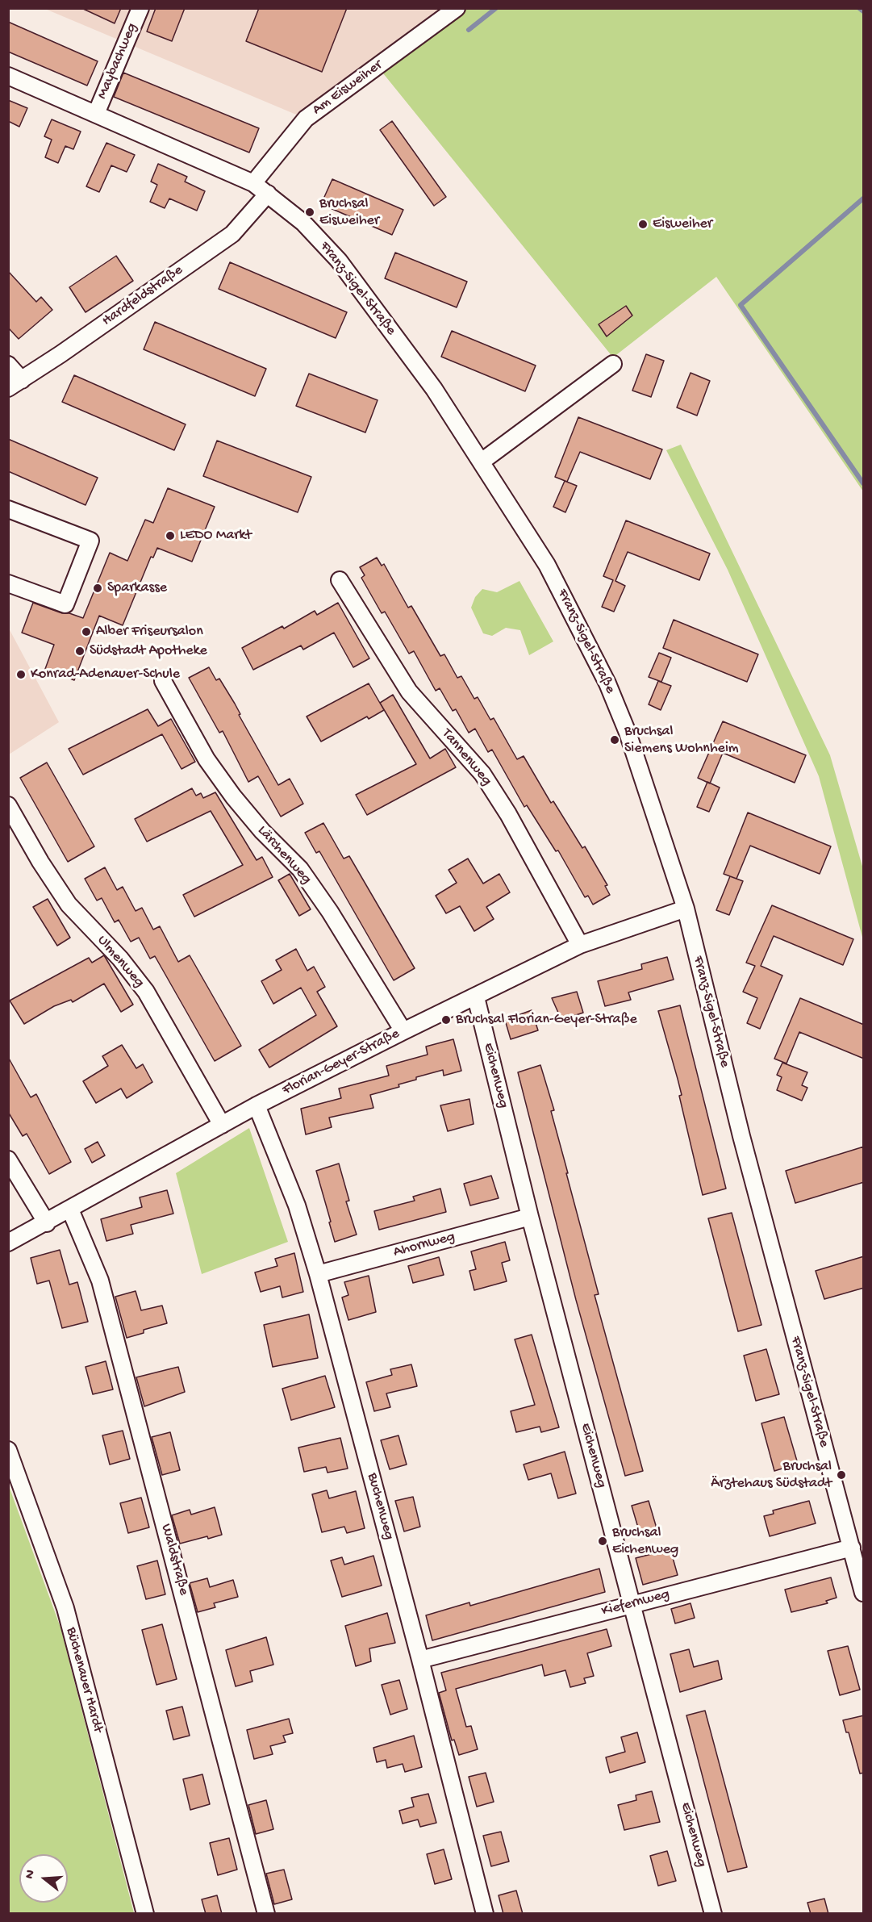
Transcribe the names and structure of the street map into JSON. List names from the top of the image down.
{
  "streets": {
    "street": [
      "Maybachweg",
      "Am Eisweiher",
      "Franz-Sigel-Straße",
      "Hardfeldstraße",
      "Tannenweg",
      "Lärchenweg",
      "Ulmenweg",
      "Florian-Geyer-Straße",
      "Eichenweg",
      "Ahornweg",
      "Buchenweg",
      "Waldstraße",
      "Kiefernweg",
      "Büchenauer Hardt"
    ]
  },
  "crossings": [
    ["Maybachweg", "Franz-Sigel-Straße"],
    ["Am Eisweiher", "Franz-Sigel-Straße"],
    ["Franz-Sigel-Straße", "Hardfeldstraße"],
    ["Franz-Sigel-Straße", "Florian-Geyer-Straße"],
    ["Franz-Sigel-Straße", "Kiefernweg"],
    ["Tannenweg", "Florian-Geyer-Straße"],
    ["Lärchenweg", "Florian-Geyer-Straße"],
    ["Ulmenweg", "Florian-Geyer-Straße"],
    ["Florian-Geyer-Straße", "Eichenweg"],
    ["Florian-Geyer-Straße", "Buchenweg"],
    ["Florian-Geyer-Straße", "Waldstraße"],
    ["Eichenweg", "Ahornweg"],
    ["Eichenweg", "Kiefernweg"],
    ["Ahornweg", "Buchenweg"],
    ["Buchenweg", "Kiefernweg"]
  ],
  "places": [
    "Bruchsal Eisweiher",
    "Eisweiher",
    "LEDO Markt",
    "Sparkasse",
    "Alber Friseursalon",
    "Südstadt Apotheke",
    "Konrad-Adenauer-Schule",
    "Bruchsal Siemens Wohnheim",
    "Bruchsal Florian-Geyer-Straße",
    "Bruchsal Ärztehaus Südstadt",
    "Bruchsal Eichenweg"
  ],
  "north": "left"
}
